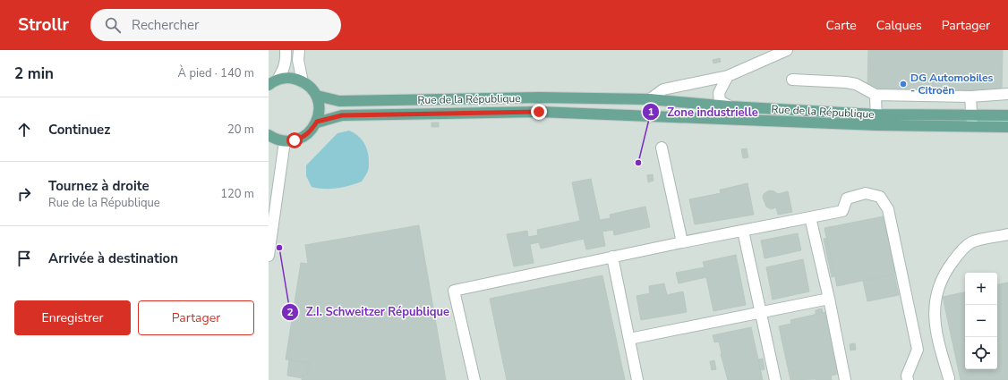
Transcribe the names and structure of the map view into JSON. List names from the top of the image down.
{
  "streets": {
    "main road": ["Rue de la République"]
  },
  "places": ["DG Automobiles - Citroën", "Zone industrielle", "Z.I. Schweitzer République"],
  "page": {
    "header": "Strollr",
    "search": "Rechercher",
    "nav": ["Carte", "Calques", "Partager"],
    "heading": ["2 min", "À pied · 140 m"],
    "list": [
      ["Continuez", "20 m"],
      ["Tournez à droite", "Rue de la République", "120 m"],
      "Arrivée à destination"
    ],
    "map_buttons": ["+", "−"],
    "buttons": ["Enregistrer", "Partager"]
  }
}
